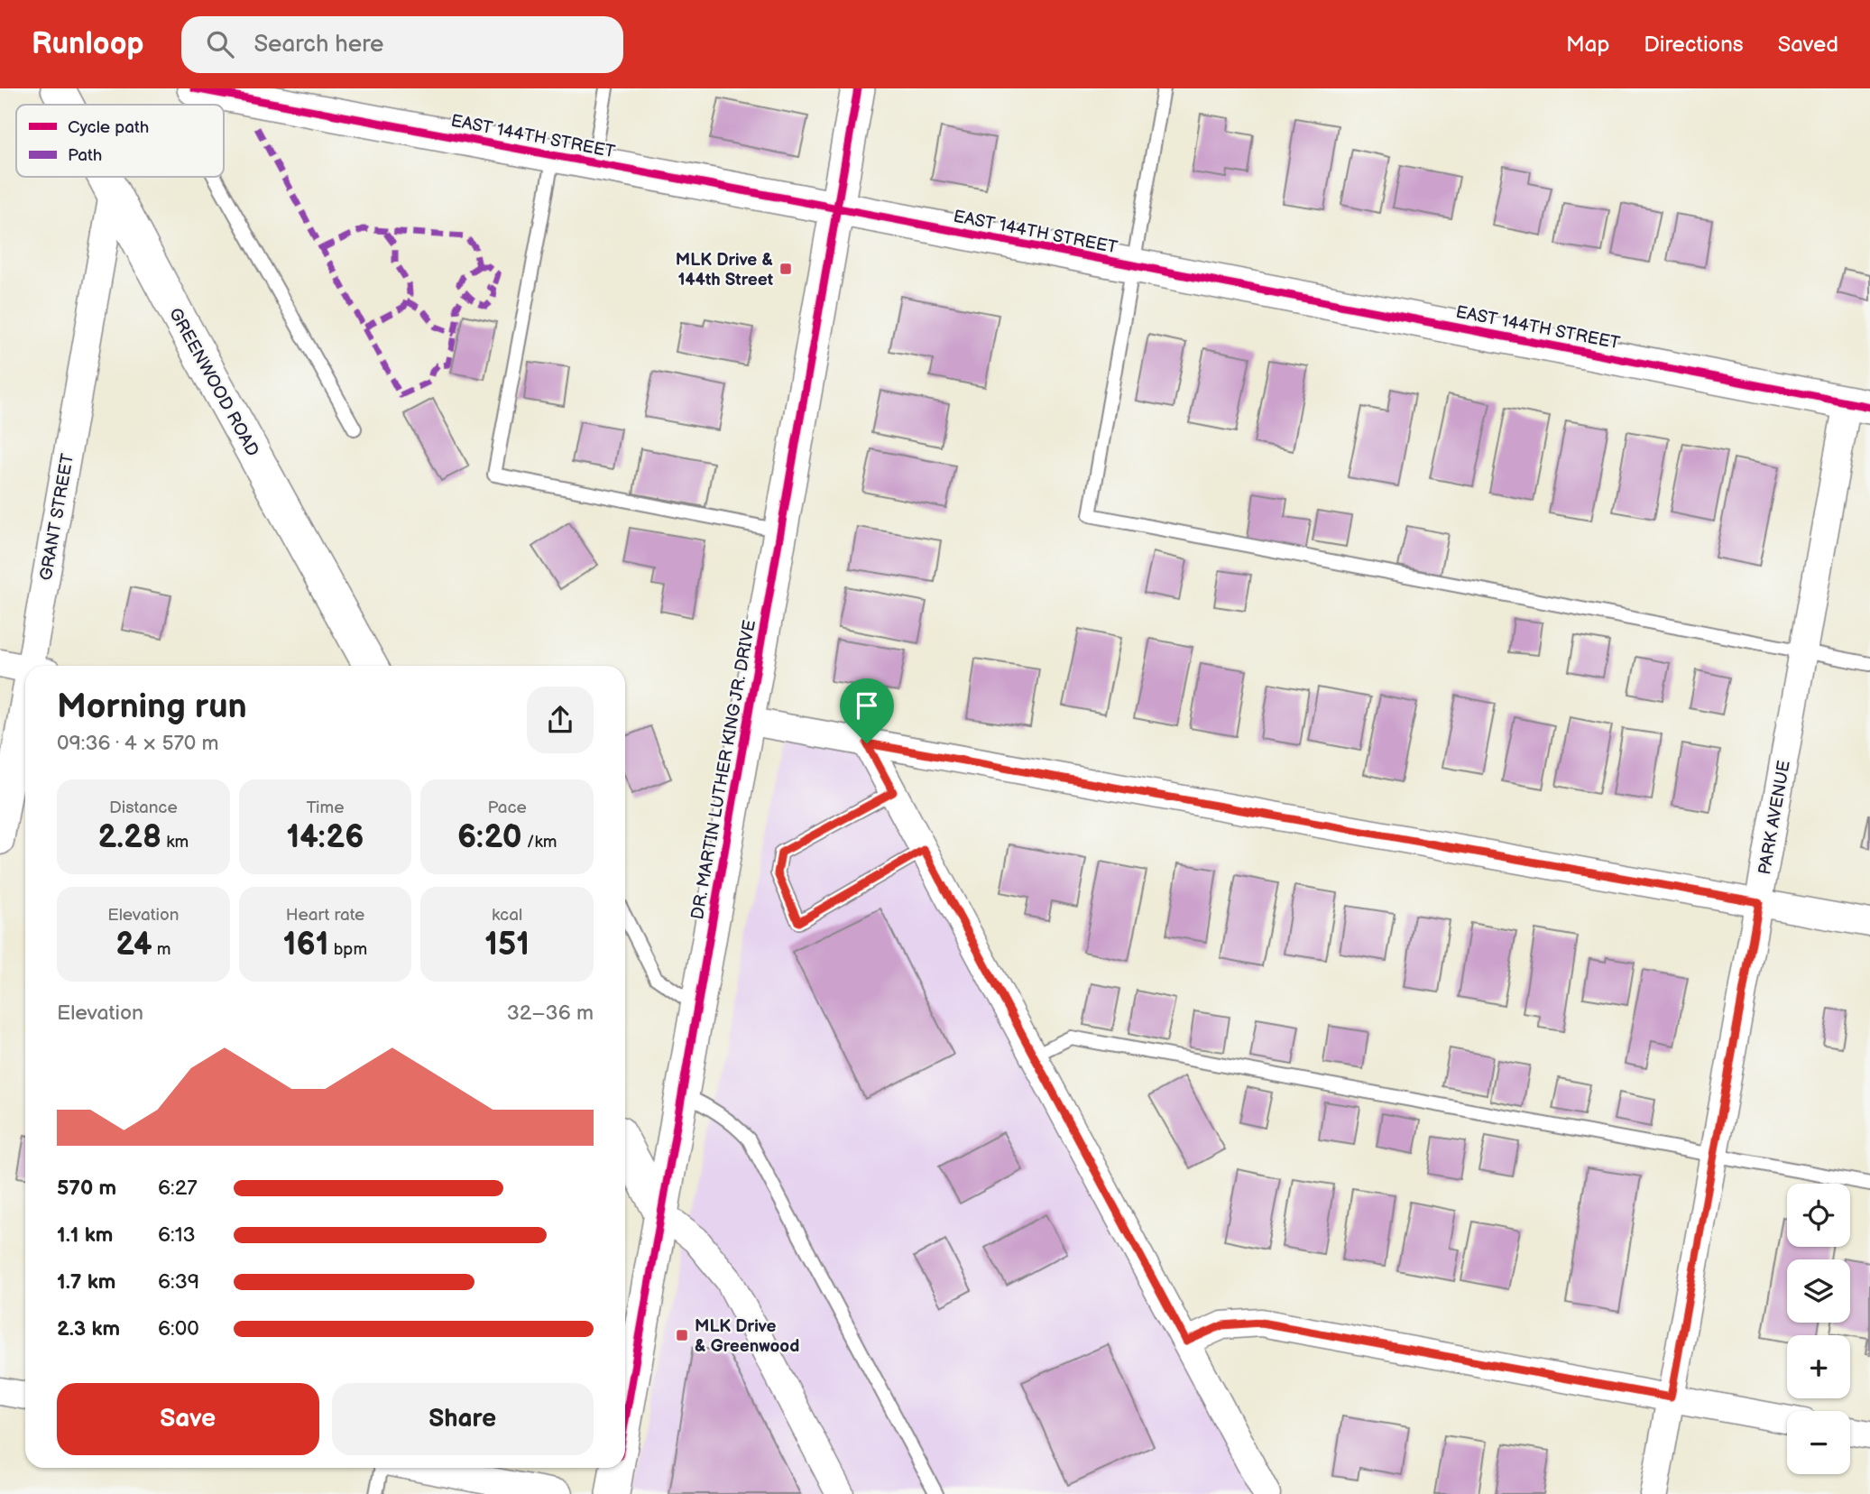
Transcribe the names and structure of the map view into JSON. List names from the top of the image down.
{
  "streets": {
    "street": [
      "EAST 144TH STREET",
      "GREENWOOD ROAD",
      "GRANT STREET",
      "DR. MARTIN LUTHER KING JR. DRIVE",
      "PARK AVENUE"
    ]
  },
  "crossings": [
    ["EAST 144TH STREET", "DR. MARTIN LUTHER KING JR. DRIVE"],
    ["EAST 144TH STREET", "PARK AVENUE"],
    ["GREENWOOD ROAD", "GRANT STREET"]
  ],
  "places": {
    "transit": ["MLK Drive & 144th Street", "MLK Drive & Greenwood"]
  },
  "legend": ["Cycle path", "Path"],
  "page": {
    "header": "Runloop",
    "search": "Search here",
    "nav": ["Map", "Directions", "Saved"],
    "heading": ["Morning run", "09:36 · 4 × 570 m"],
    "stats": [
      ["Distance", "2.28 km"],
      ["Time", "14:26"],
      ["Pace", "6:20 /km"],
      ["Elevation", "24 m"],
      ["Heart rate", "161 bpm"],
      ["kcal", "151"]
    ],
    "chart": ["Elevation", "32–36 m"],
    "list": [
      {
        "name": "570 m",
        "note": "6:27"
      },
      {
        "name": "1.1 km",
        "note": "6:13"
      },
      {
        "name": "1.7 km",
        "note": "6:39"
      },
      {
        "name": "2.3 km",
        "note": "6:00"
      }
    ],
    "map_buttons": ["+", "−"],
    "buttons": ["Save", "Share"]
  }
}
